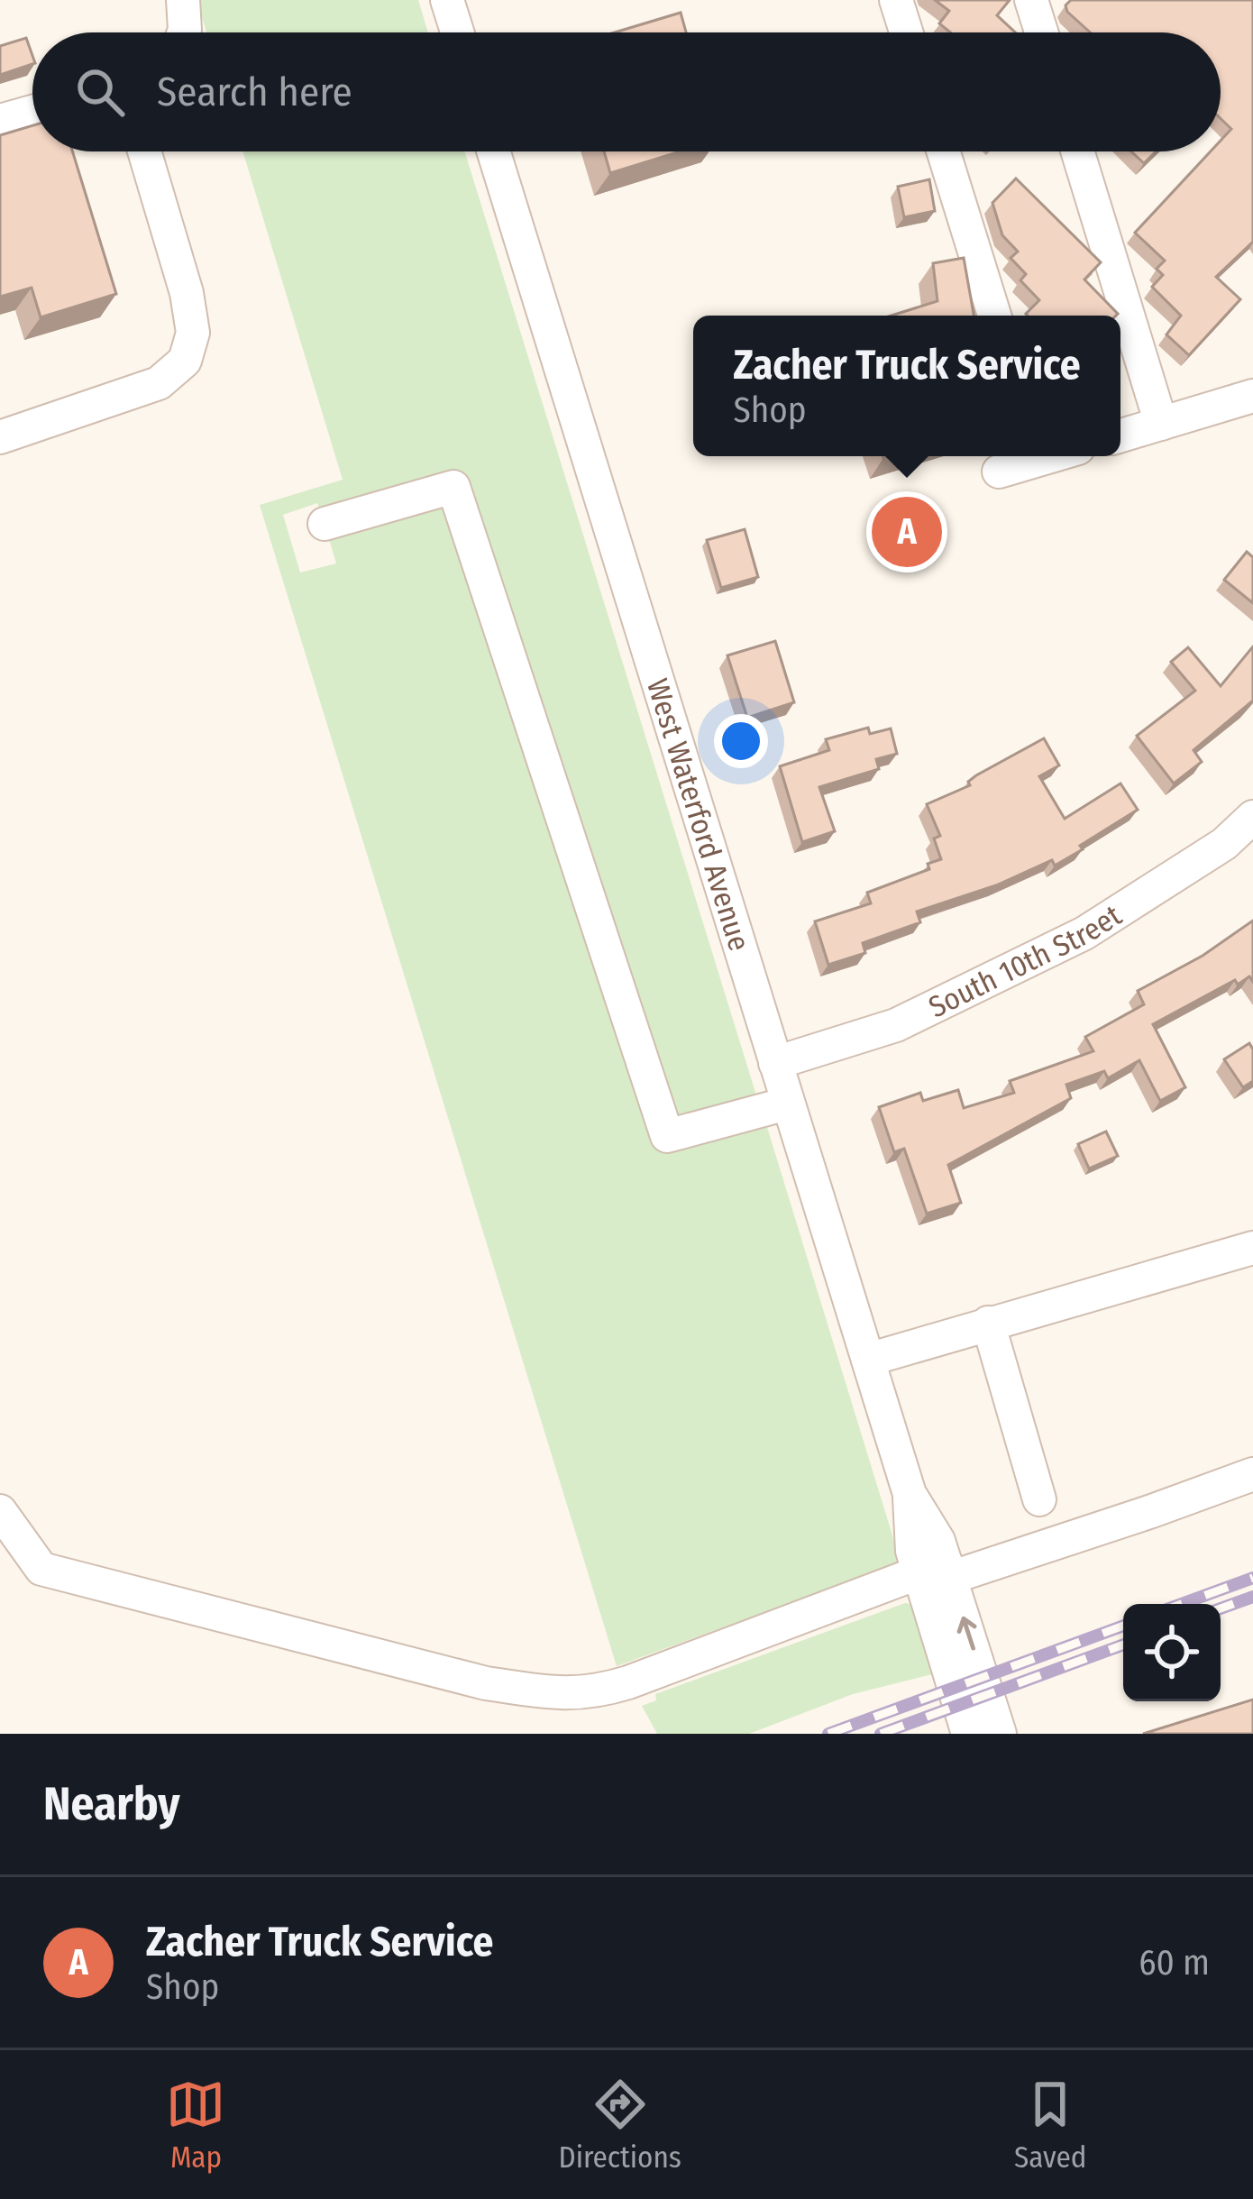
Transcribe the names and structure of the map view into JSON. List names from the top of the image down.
{
  "streets": {
    "street": ["West Waterford Avenue", "South 10th Street"]
  },
  "crossings": [
    ["West Waterford Avenue", "South 10th Street"]
  ],
  "page": {
    "search": "Search here",
    "popup": ["Zacher Truck Service", "Shop"],
    "pins": "A",
    "heading": "Nearby",
    "list": [
      {
        "mark": "A",
        "name": "Zacher Truck Service",
        "note": "Shop",
        "value": "60 m"
      }
    ],
    "nav": ["Map", "Directions", "Saved"]
  }
}
